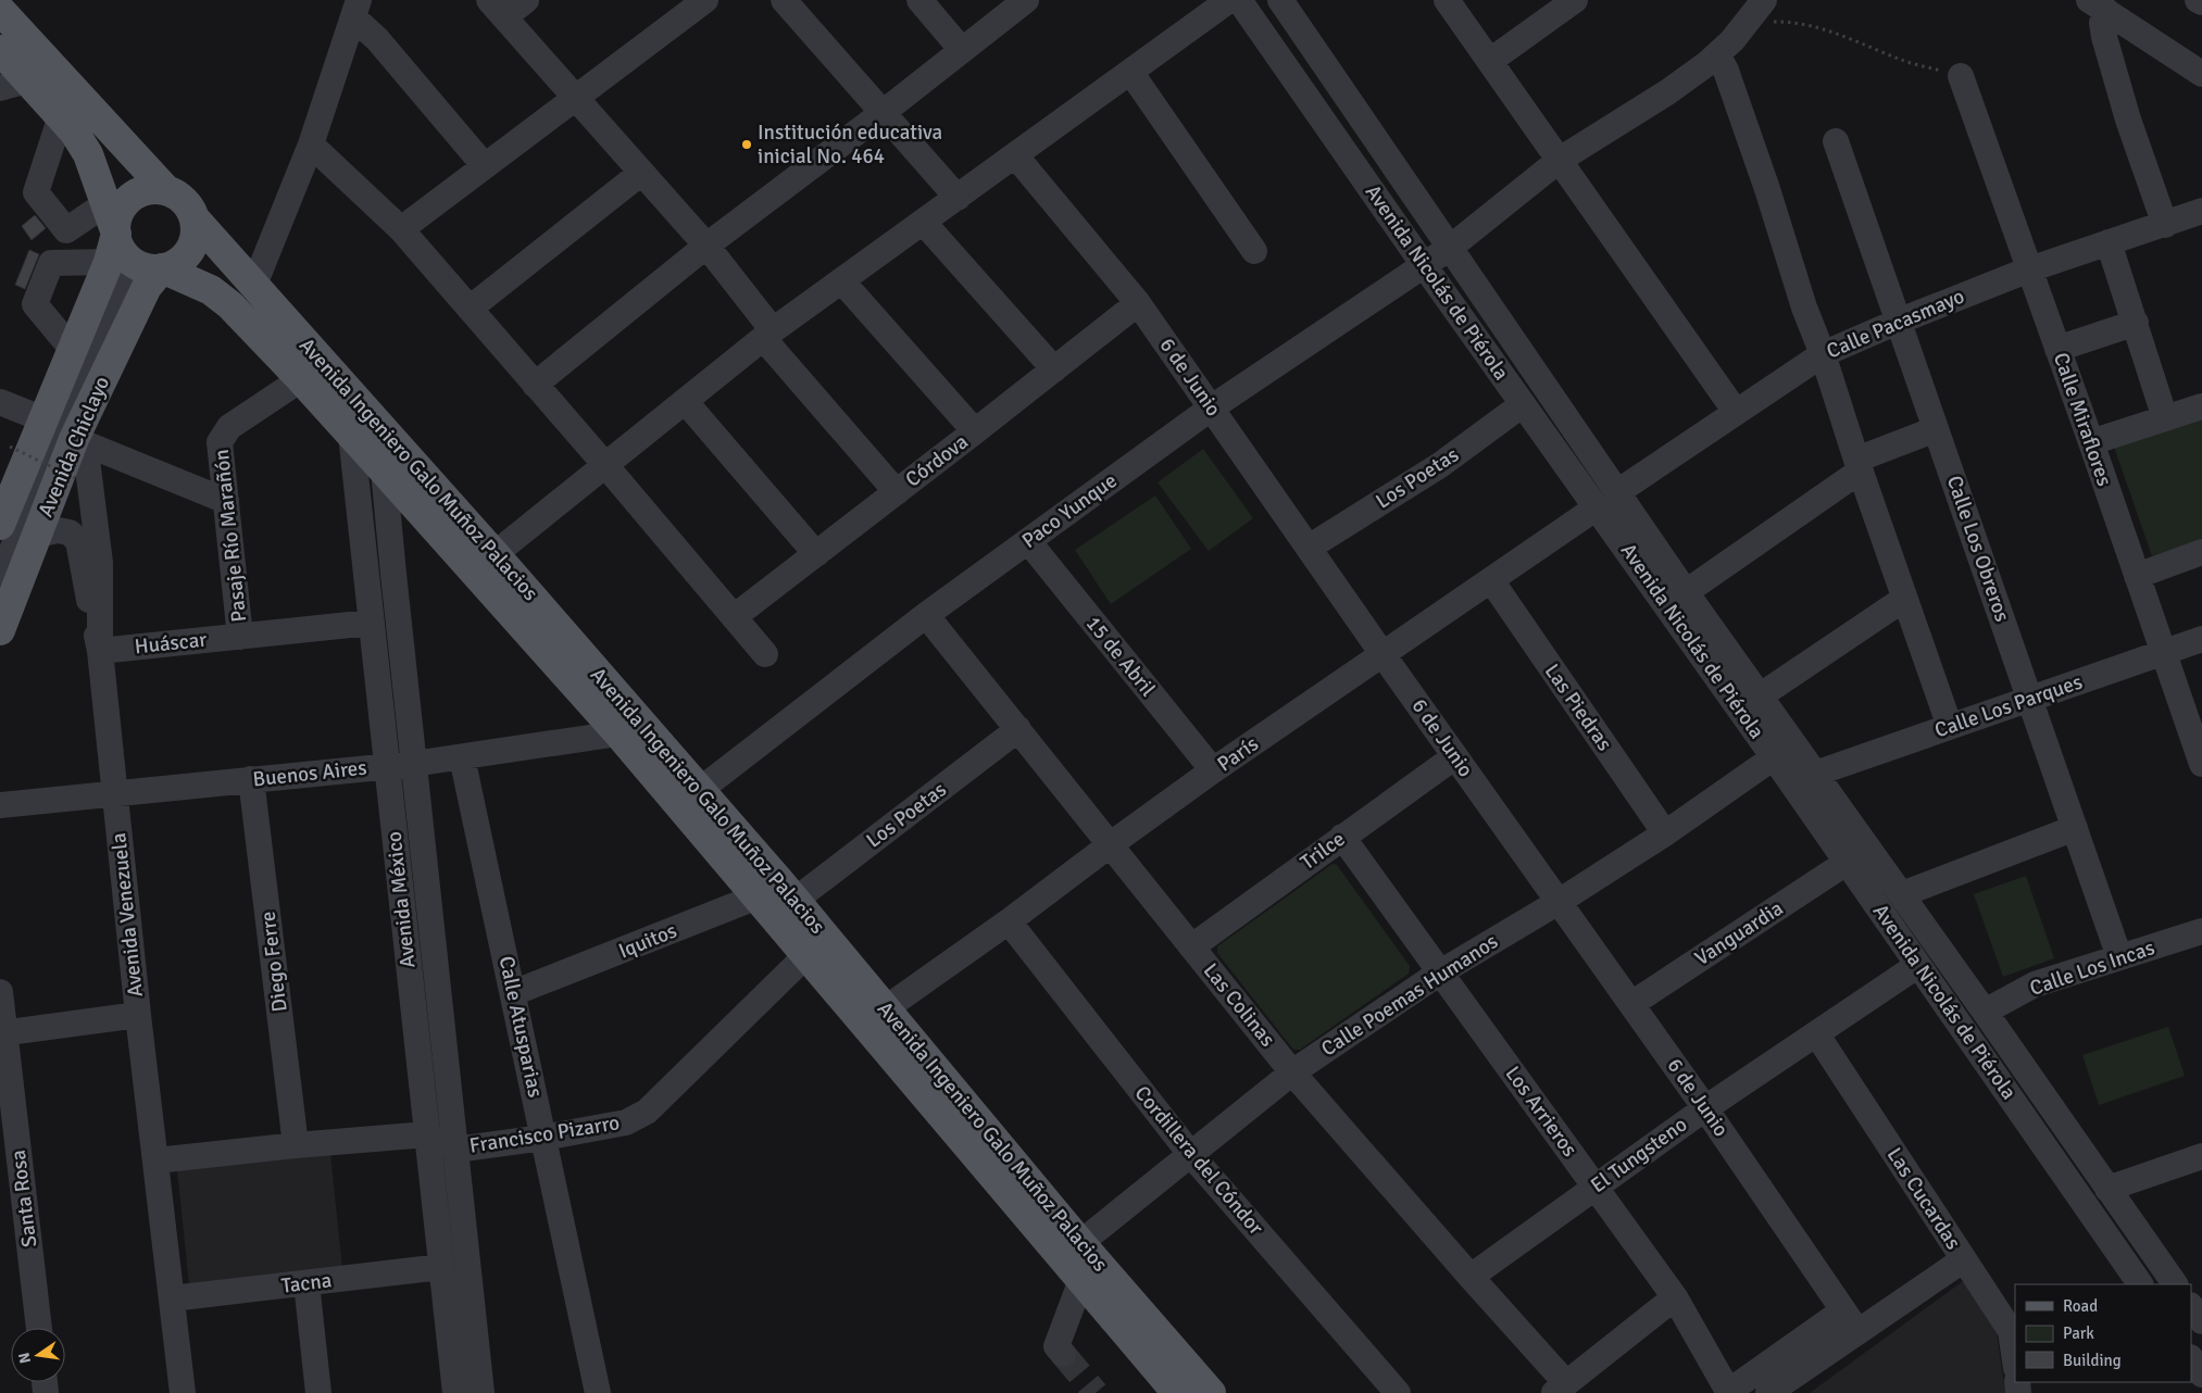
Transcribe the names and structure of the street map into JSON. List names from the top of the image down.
{
  "streets": {
    "main road": ["Avenida Chiclayo", "Avenida Ingeniero Galo Muñoz Palacios"],
    "street": [
      "Avenida Nicolás de Piérola",
      "Calle Pacasmayo",
      "6 de Junio",
      "Calle Miraflores",
      "Córdova",
      "Los Poetas",
      "Paco Yunque",
      "Pasaje Río Marañón",
      "Calle Los Obreros",
      "Huáscar",
      "15 de Abril",
      "Calle Los Parques",
      "Las Piedras",
      "París",
      "Buenos Aires",
      "Trilce",
      "Avenida México",
      "Avenida Venezuela",
      "Vanguardia",
      "Iquitos",
      "Diego Ferre",
      "Calle Los Incas",
      "Calle Poemas Humanos",
      "Las Colinas",
      "Calle Atusparias",
      "Los Arrieros",
      "Francisco Pizarro",
      "El Tungsteno",
      "Cordillera del Cóndor",
      "Santa Rosa",
      "Las Cucardas",
      "Tacna"
    ]
  },
  "crossings": [
    ["Avenida Nicolás de Piérola", "Calle Pacasmayo"],
    ["Avenida Nicolás de Piérola", "Los Poetas"],
    ["Avenida Nicolás de Piérola", "Paco Yunque"],
    ["Avenida Nicolás de Piérola", "Calle Los Parques"],
    ["Avenida Nicolás de Piérola", "París"],
    ["Avenida Nicolás de Piérola", "Vanguardia"],
    ["Avenida Nicolás de Piérola", "Calle Los Incas"],
    ["Avenida Nicolás de Piérola", "Calle Poemas Humanos"],
    ["Avenida Nicolás de Piérola", "El Tungsteno"],
    ["Calle Pacasmayo", "Calle Miraflores"],
    ["Calle Pacasmayo", "Calle Los Obreros"],
    ["6 de Junio", "Córdova"],
    ["6 de Junio", "Los Poetas"],
    ["6 de Junio", "Paco Yunque"],
    ["6 de Junio", "París"],
    ["6 de Junio", "Trilce"],
    ["6 de Junio", "Vanguardia"],
    ["6 de Junio", "Calle Poemas Humanos"],
    ["6 de Junio", "El Tungsteno"],
    ["Calle Miraflores", "Calle Los Parques"],
    ["Avenida Chiclayo", "Avenida Ingeniero Galo Muñoz Palacios"],
    ["Avenida Chiclayo", "Avenida Venezuela"],
    ["Avenida Ingeniero Galo Muñoz Palacios", "Los Poetas"],
    ["Avenida Ingeniero Galo Muñoz Palacios", "Paco Yunque"],
    ["Avenida Ingeniero Galo Muñoz Palacios", "Pasaje Río Marañón"],
    ["Avenida Ingeniero Galo Muñoz Palacios", "París"],
    ["Avenida Ingeniero Galo Muñoz Palacios", "Buenos Aires"],
    ["Avenida Ingeniero Galo Muñoz Palacios", "Avenida México"],
    ["Avenida Ingeniero Galo Muñoz Palacios", "Iquitos"],
    ["Avenida Ingeniero Galo Muñoz Palacios", "Calle Poemas Humanos"],
    ["Avenida Ingeniero Galo Muñoz Palacios", "Francisco Pizarro"],
    ["Los Poetas", "Iquitos"],
    ["Los Poetas", "Las Colinas"],
    ["Paco Yunque", "15 de Abril"],
    ["Paco Yunque", "Las Colinas"],
    ["Pasaje Río Marañón", "Huáscar"],
    ["Calle Los Obreros", "Calle Los Parques"],
    ["Calle Los Obreros", "Calle Los Incas"],
    ["Huáscar", "Avenida México"],
    ["Huáscar", "Avenida Venezuela"],
    ["15 de Abril", "París"],
    ["Las Piedras", "París"],
    ["Las Piedras", "Calle Poemas Humanos"],
    ["París", "Las Colinas"],
    ["París", "Cordillera del Cóndor"],
    ["Buenos Aires", "Avenida México"],
    ["Buenos Aires", "Avenida Venezuela"],
    ["Buenos Aires", "Diego Ferre"],
    ["Buenos Aires", "Calle Atusparias"],
    ["Trilce", "Las Colinas"],
    ["Trilce", "Los Arrieros"],
    ["Avenida México", "Francisco Pizarro"],
    ["Avenida México", "Tacna"],
    ["Avenida Venezuela", "Tacna"],
    ["Iquitos", "Calle Atusparias"],
    ["Calle Poemas Humanos", "Las Colinas"],
    ["Calle Poemas Humanos", "Los Arrieros"],
    ["Calle Poemas Humanos", "Cordillera del Cóndor"],
    ["Las Colinas", "El Tungsteno"],
    ["Calle Atusparias", "Francisco Pizarro"],
    ["Los Arrieros", "El Tungsteno"],
    ["El Tungsteno", "Las Cucardas"]
  ],
  "places": ["Institución educativa inicial No. 464"],
  "legend": ["Road", "Park", "Building"],
  "north": "left"
}
